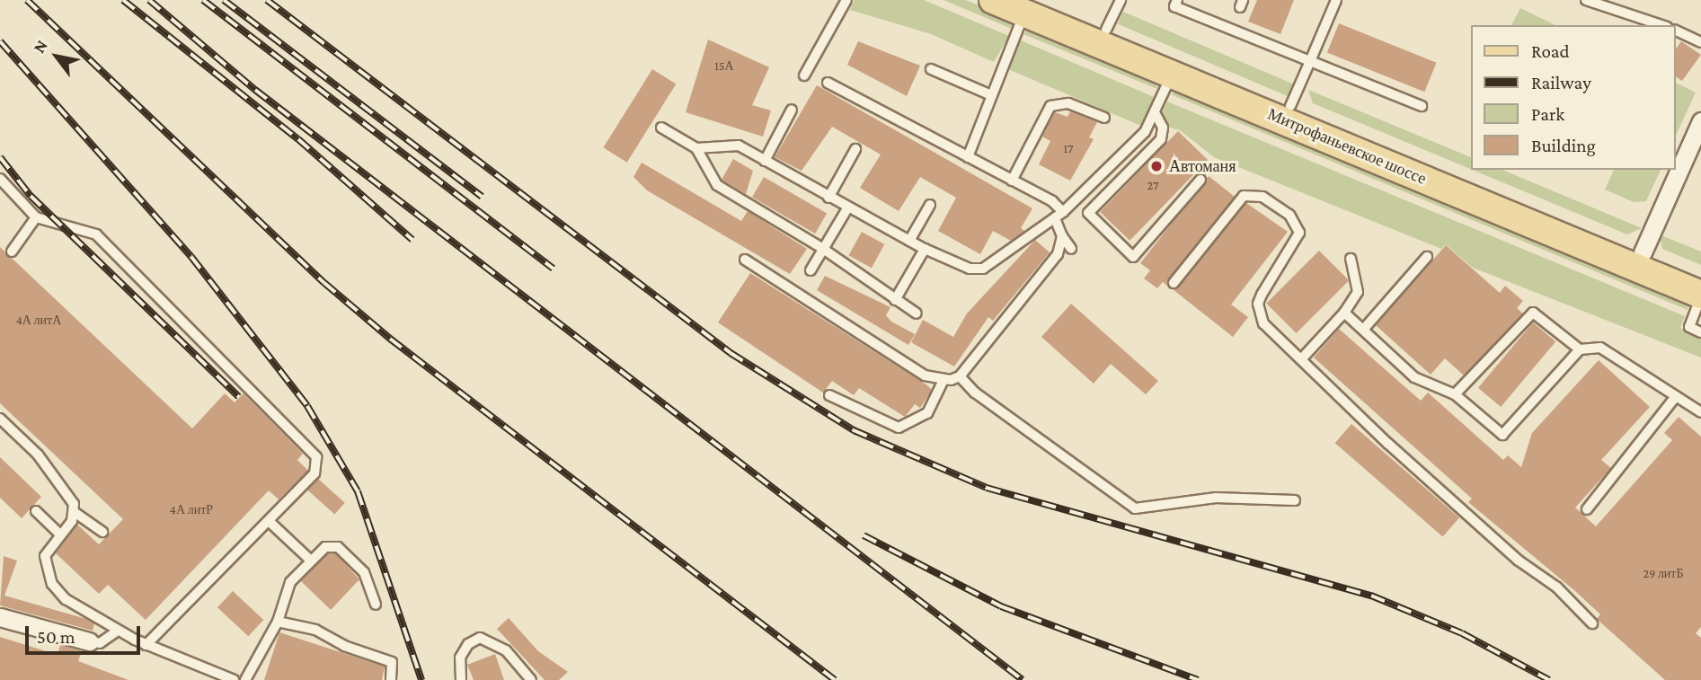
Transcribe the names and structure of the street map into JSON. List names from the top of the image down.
{
  "streets": {
    "main road": ["Митрофаньевское шоссе"]
  },
  "places": ["Автоманя"],
  "house_numbers": [
    "15А",
    "17",
    "27",
    "4А литА",
    "4А литР",
    "29 литБ"
  ],
  "legend": [
    "Road",
    "Railway",
    "Park",
    "Building"
  ],
  "scale_bar": "50 m",
  "north": "top left"
}
